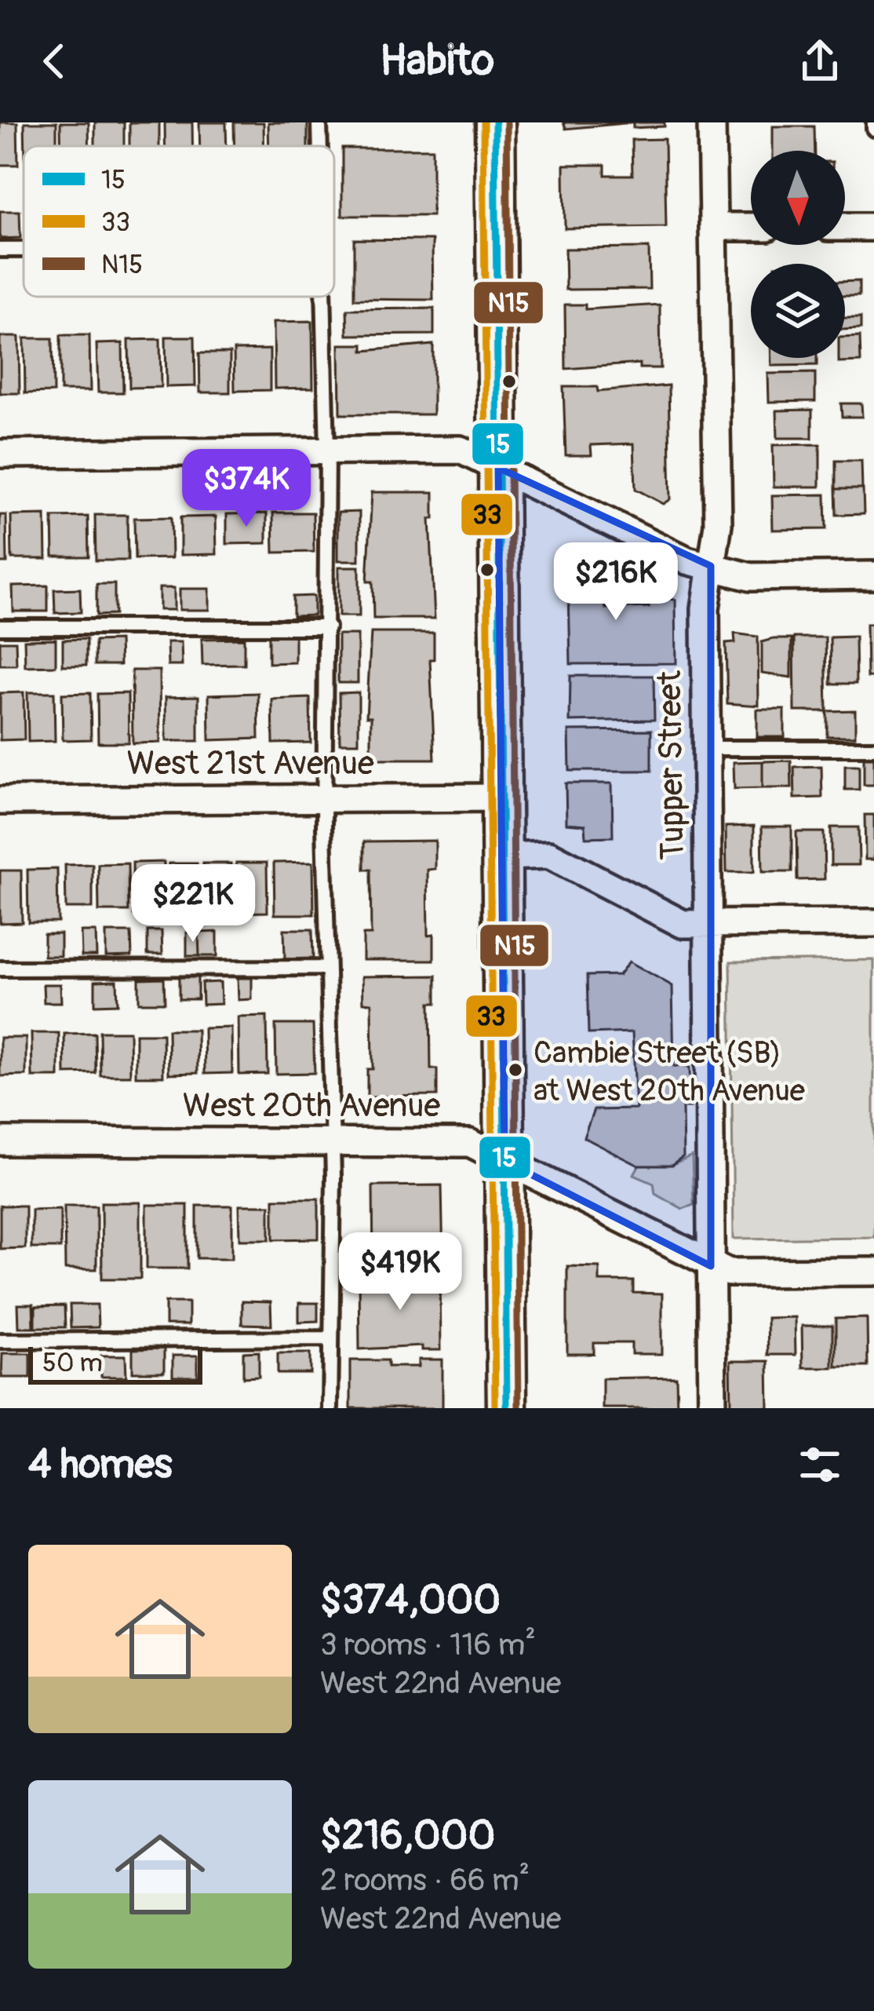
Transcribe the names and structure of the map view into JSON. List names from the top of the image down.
{
  "streets": {
    "street": ["West 21st Avenue", "Tupper Street", "West 20th Avenue"]
  },
  "crossings": [
    ["Tupper Street", "West 20th Avenue"]
  ],
  "places": ["Cambie Street (SB) at West 20th Avenue"],
  "lines": ["transit line 15", "transit line 33", "transit line N15"],
  "legend": ["15", "33", "N15"],
  "scale_bar": "50 m",
  "north": "bottom",
  "page": {
    "header": "Habito",
    "price": [
      "$374K",
      "$216K",
      "$221K",
      "$419K"
    ],
    "scale": "50 m",
    "heading": "4 homes",
    "list": [
      {
        "name": "$374,000",
        "note": "3 rooms · 116 m² · West 22nd Avenue"
      },
      {
        "name": "$216,000",
        "note": "2 rooms · 66 m² · West 22nd Avenue"
      }
    ]
  }
}
